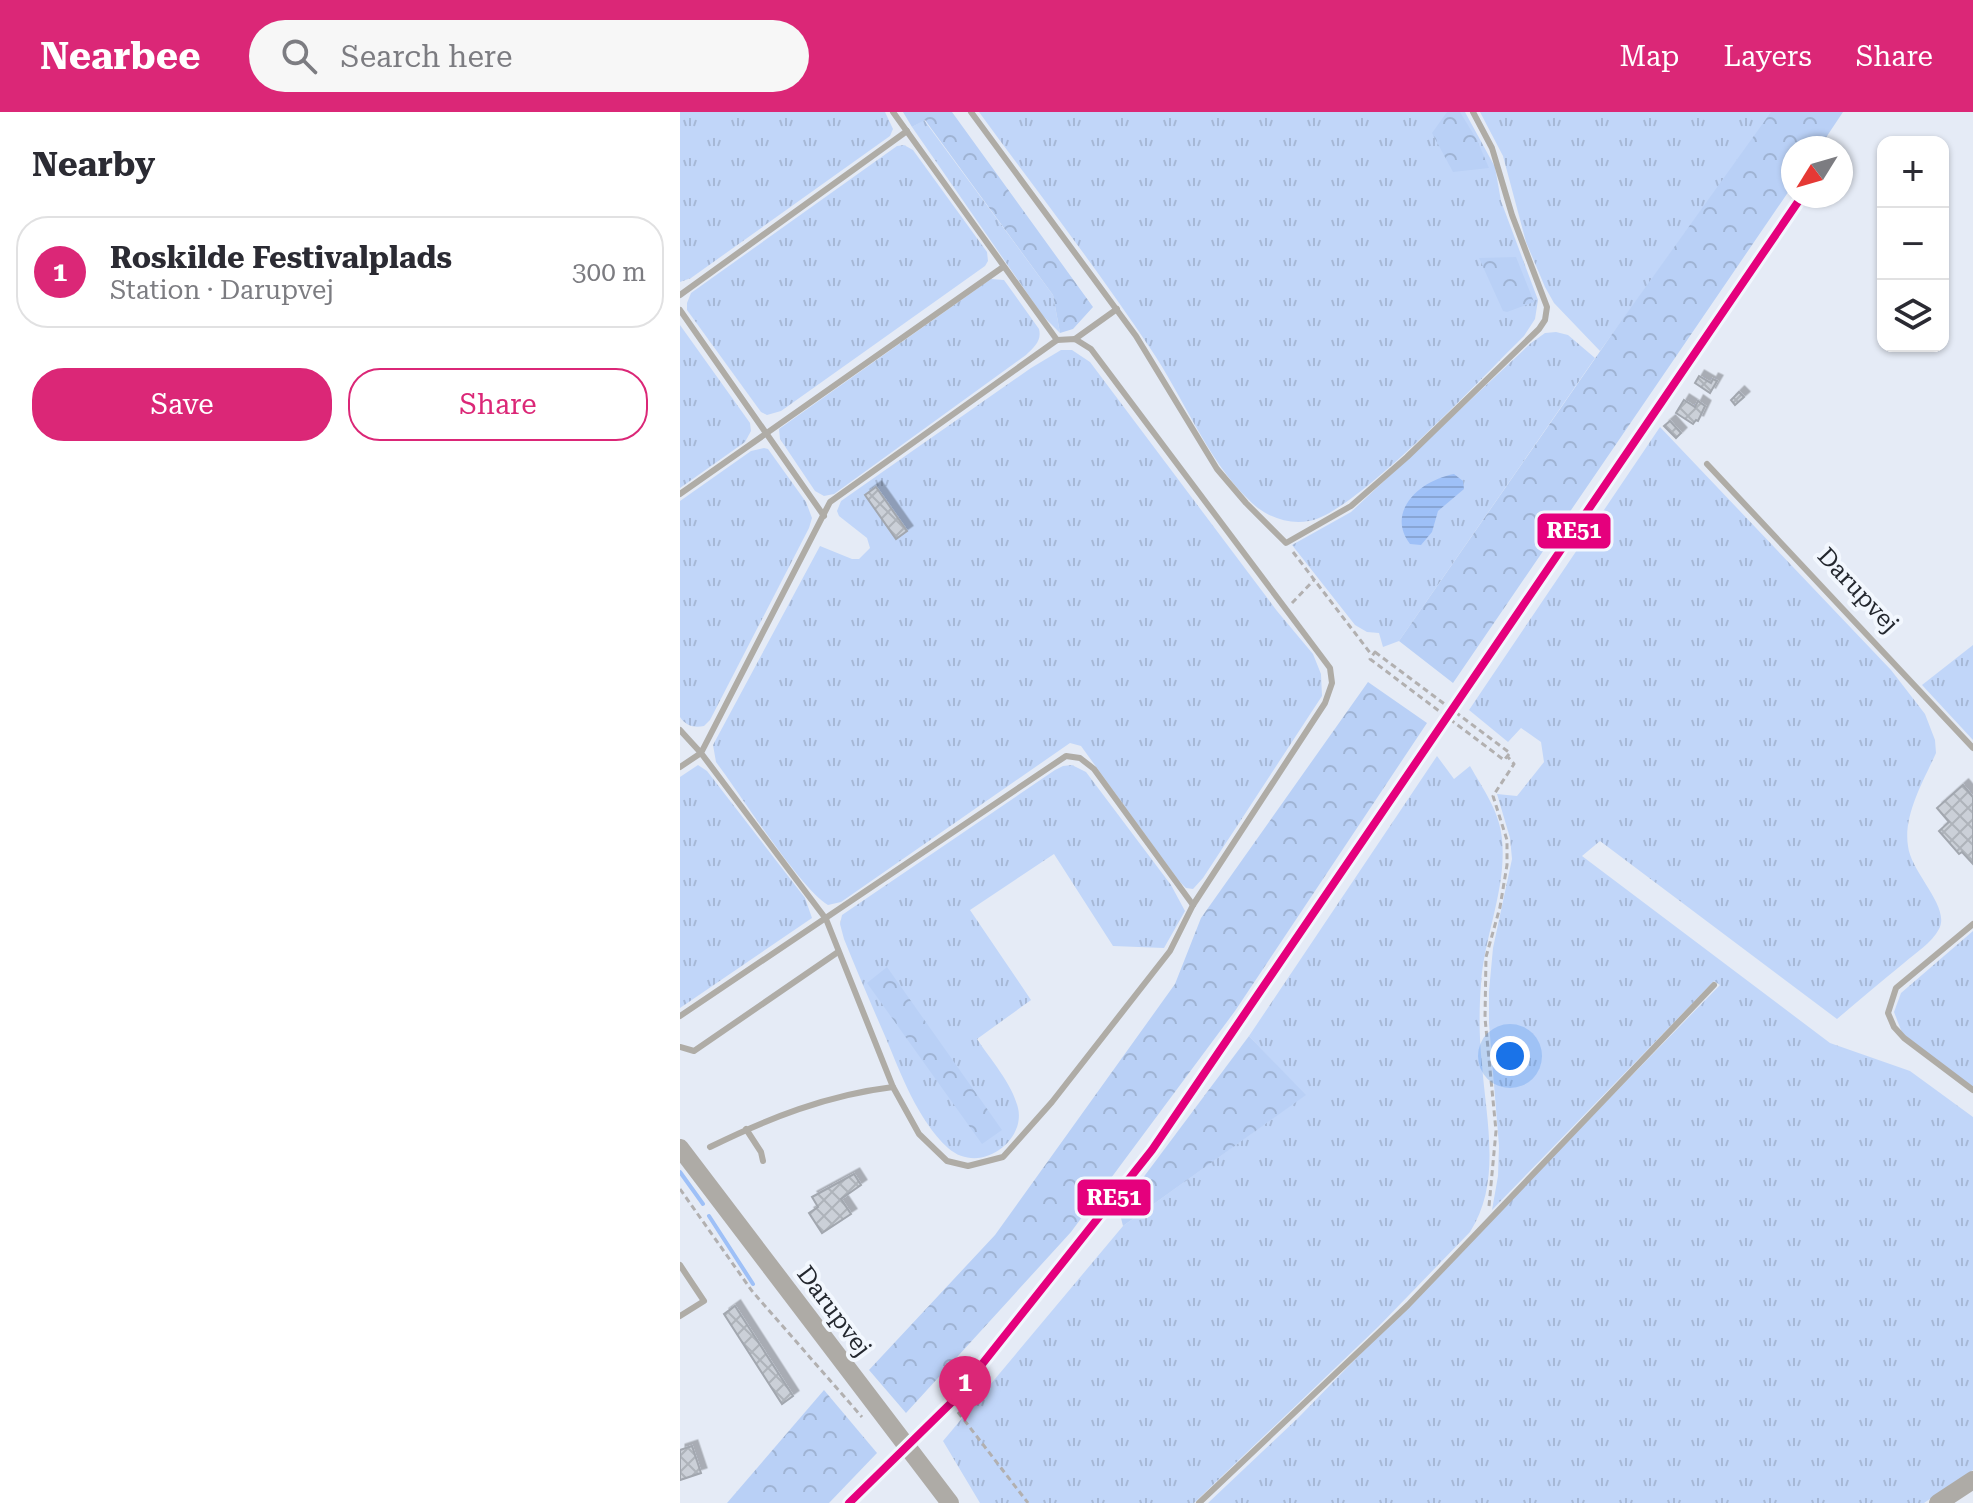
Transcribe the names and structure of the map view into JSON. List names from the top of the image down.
{
  "streets": {
    "street": ["Darupvej"]
  },
  "lines": ["transit line RE51"],
  "north": "bottom left",
  "page": {
    "header": "Nearbee",
    "search": "Search here",
    "nav": ["Map", "Layers", "Share"],
    "heading": "Nearby",
    "map_buttons": ["+", "−"],
    "list": [
      {
        "mark": "1",
        "name": "Roskilde Festivalplads",
        "note": "Station · Darupvej",
        "value": "300 m"
      }
    ],
    "buttons": ["Save", "Share"],
    "pins": "1"
  }
}
